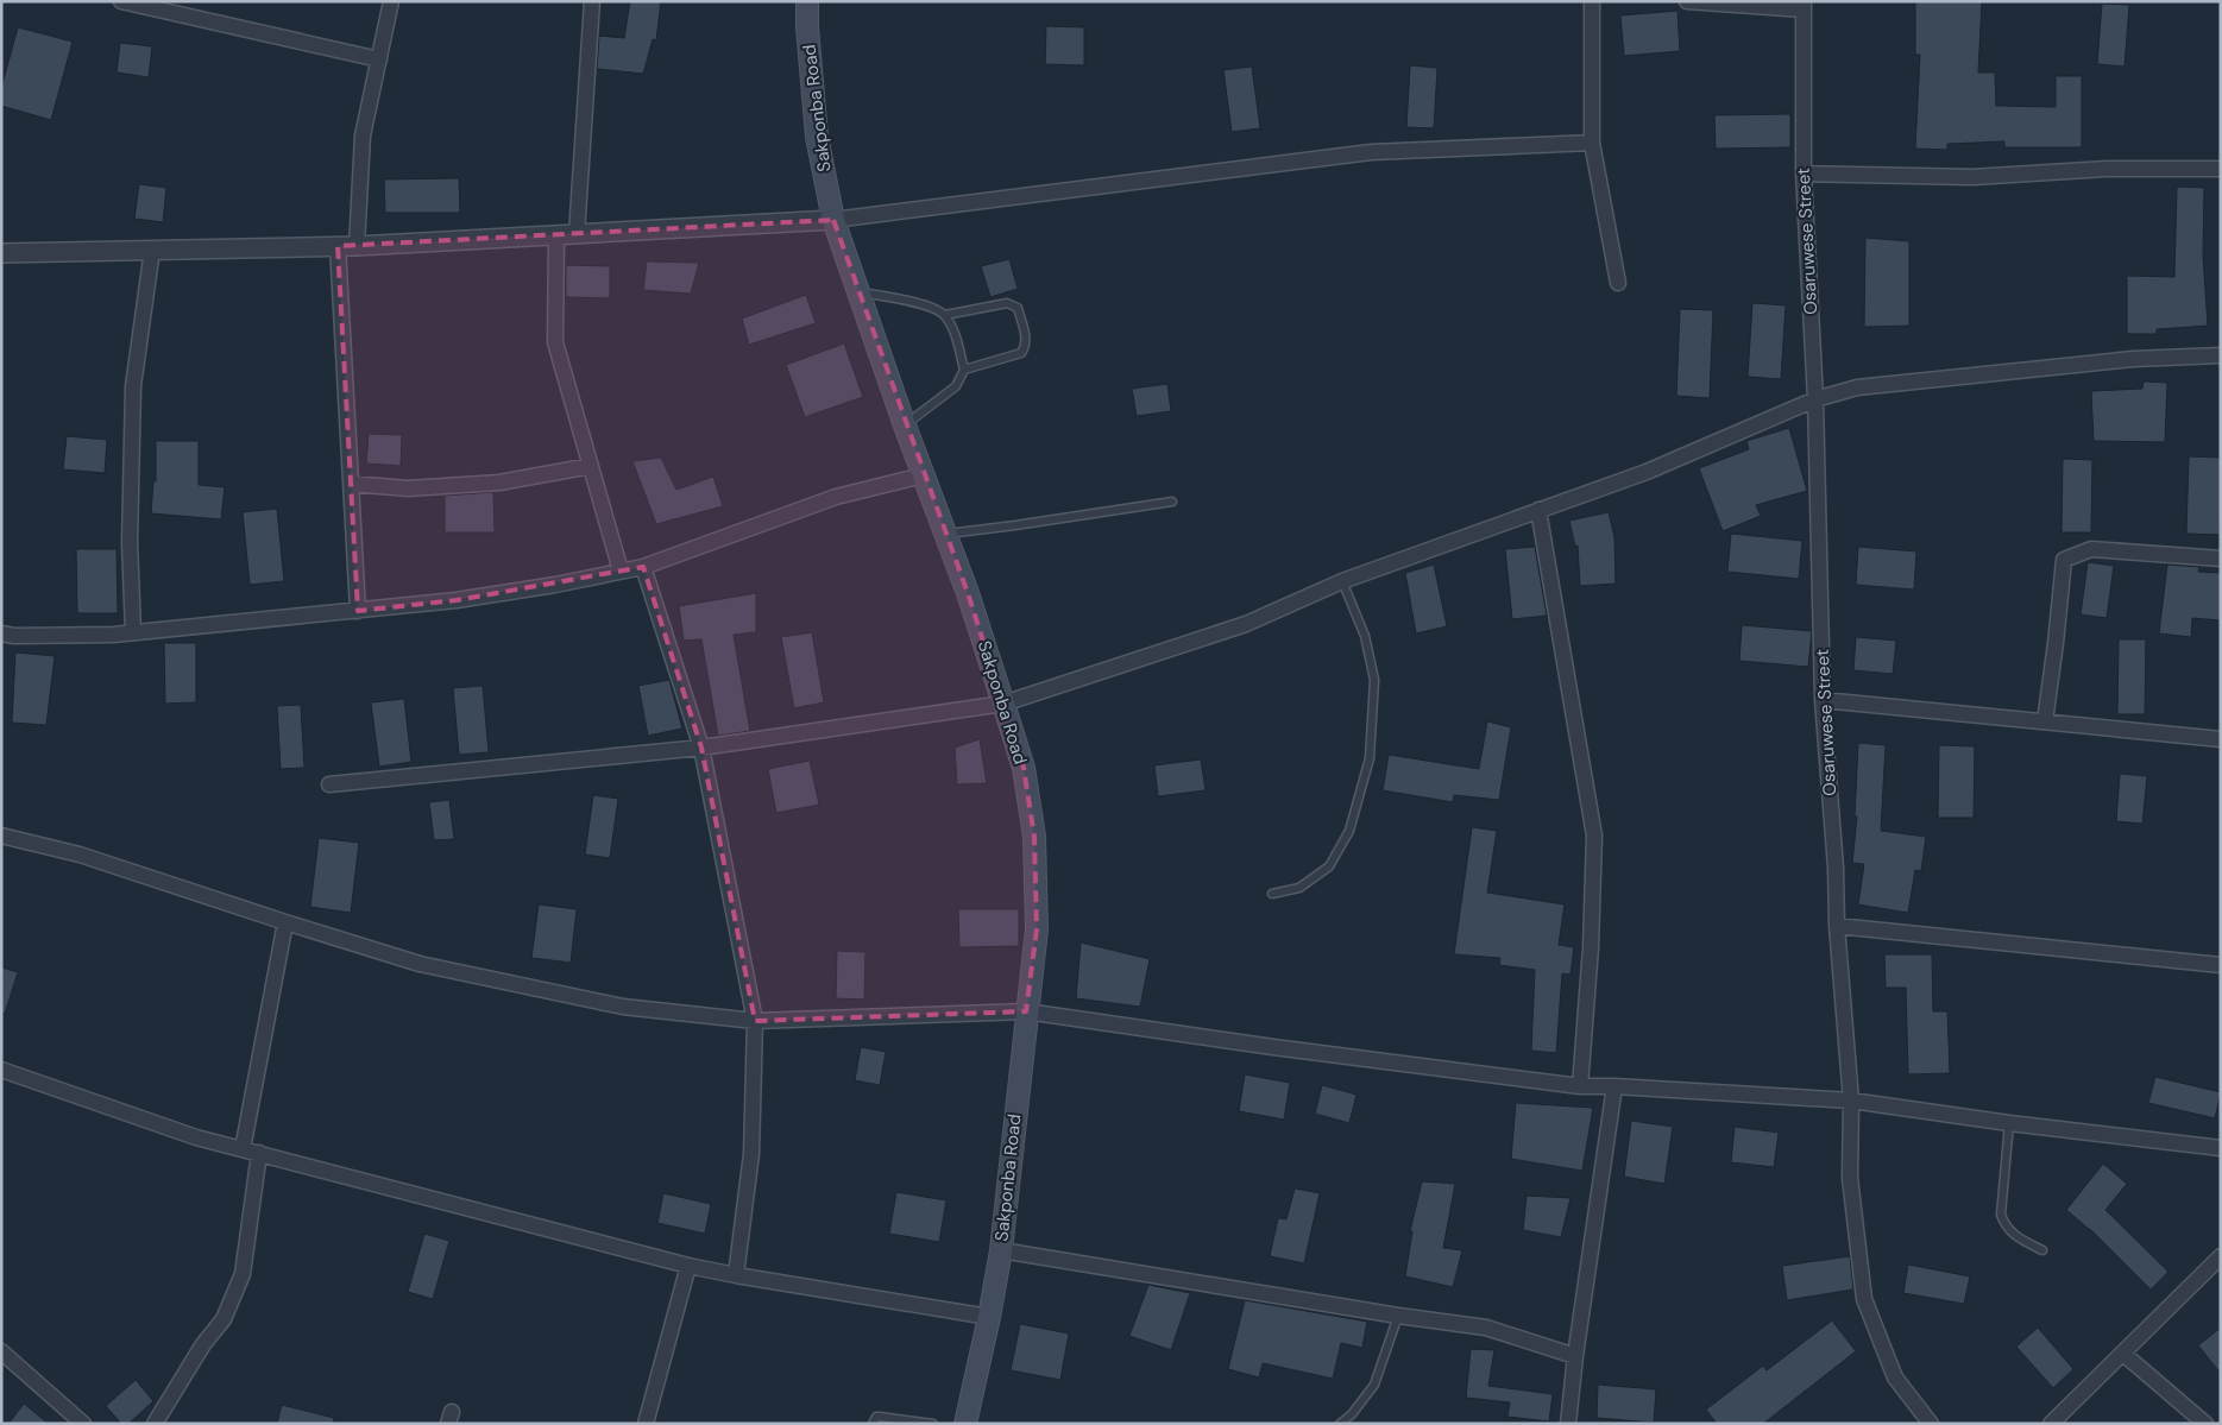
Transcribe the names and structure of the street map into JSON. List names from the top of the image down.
{
  "streets": {
    "main road": ["Sakponba Road"],
    "street": ["Osaruwese Street"]
  }
}
